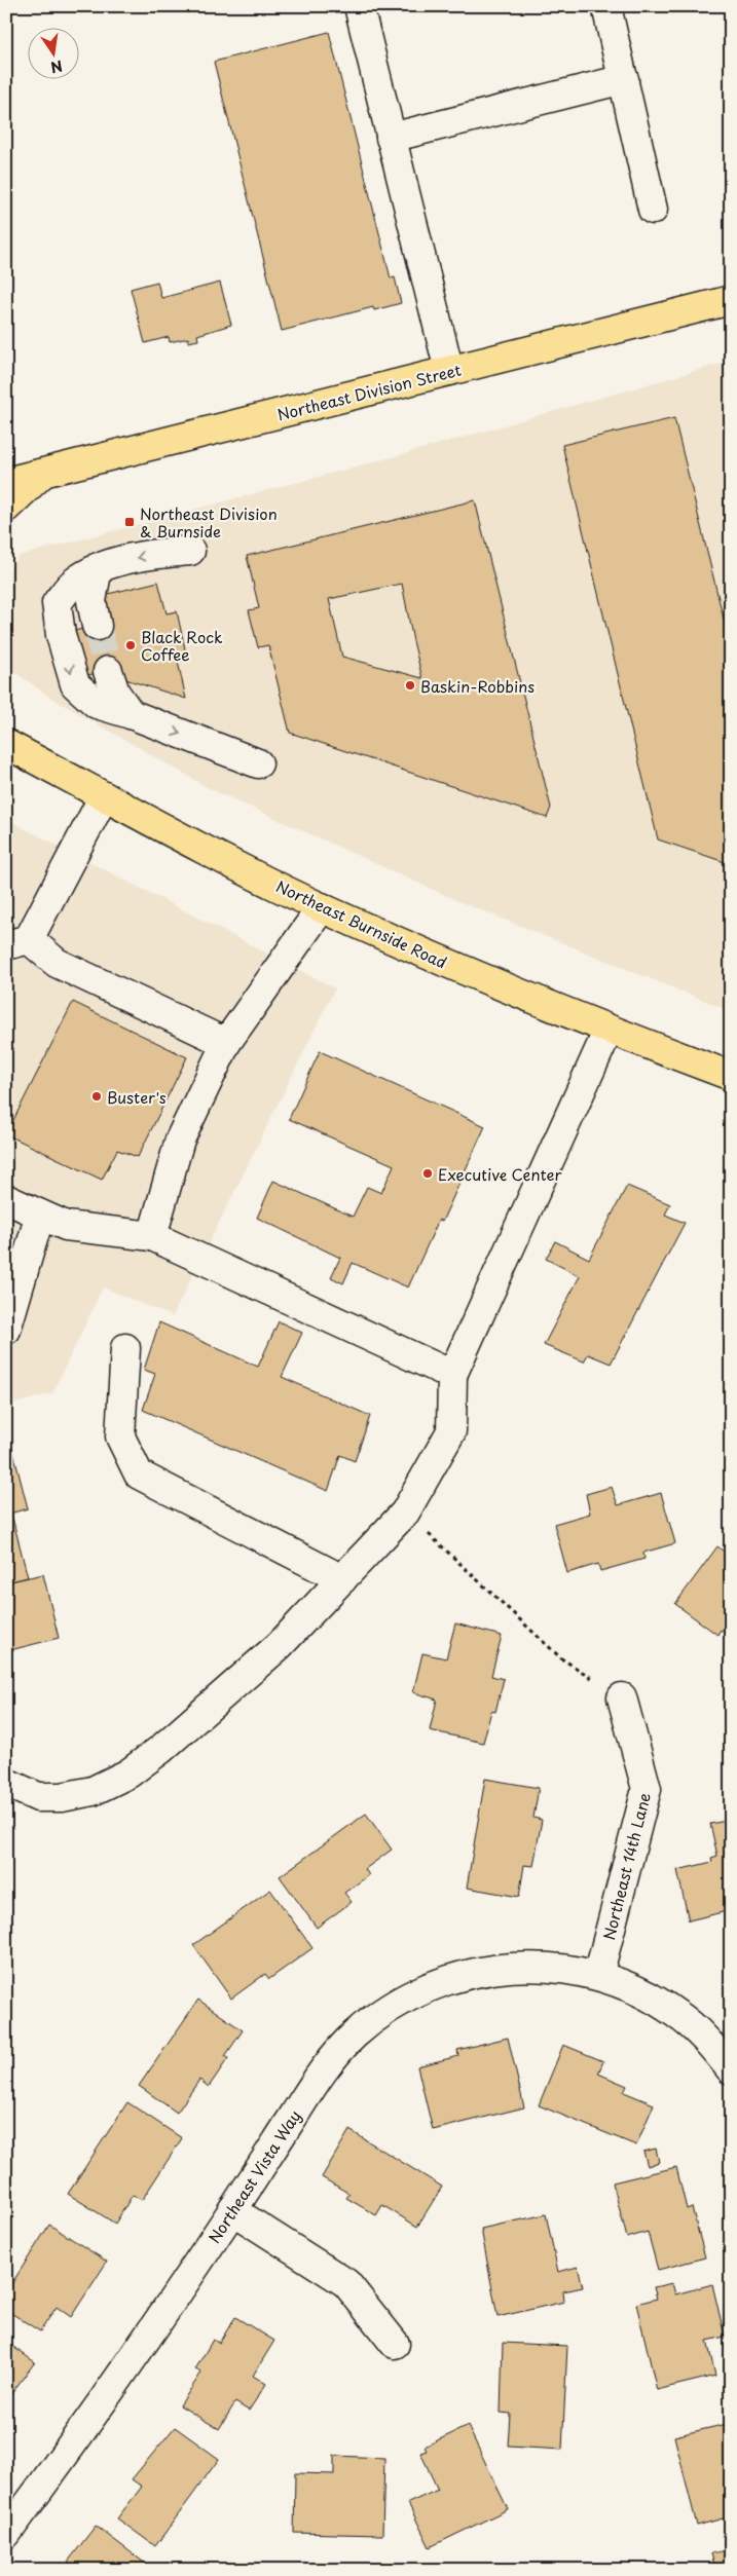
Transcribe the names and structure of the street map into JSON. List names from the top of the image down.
{
  "streets": {
    "main road": ["Northeast Division Street", "Northeast Burnside Road"],
    "street": ["Northeast 14th Lane", "Northeast Vista Way"]
  },
  "crossings": [
    ["Northeast 14th Lane", "Northeast Vista Way"]
  ],
  "places": {
    "transit": ["Northeast Division & Burnside"],
    "other": [
      "Black Rock Coffee",
      "Baskin-Robbins",
      "Buster's",
      "Executive Center"
    ]
  },
  "north": "bottom"
}
